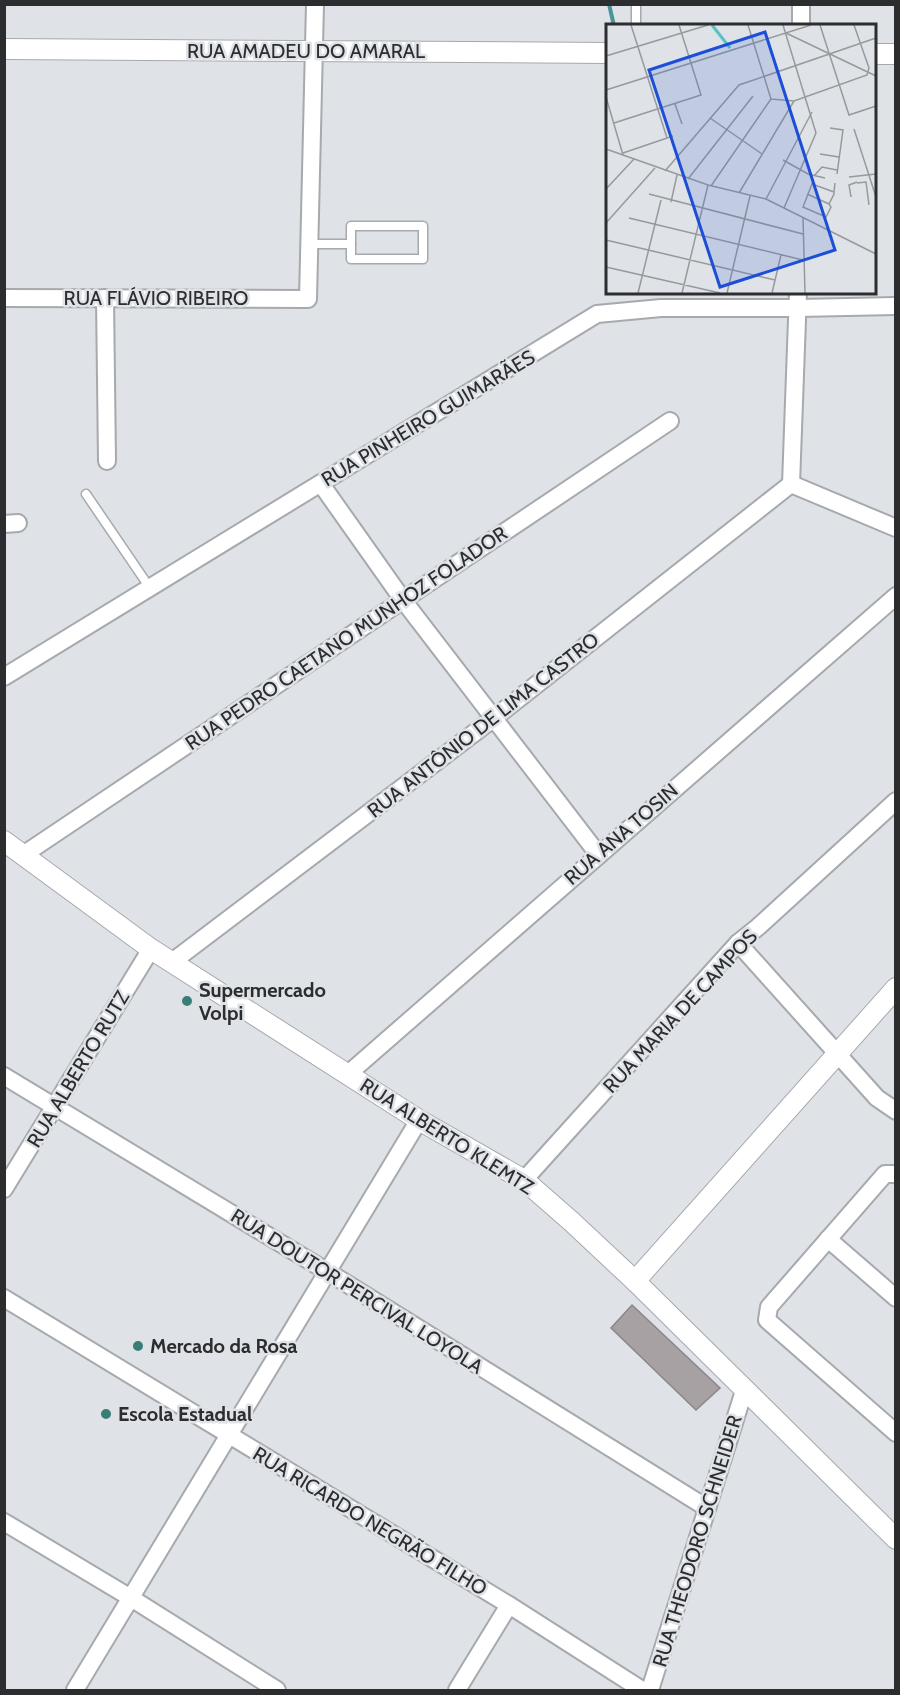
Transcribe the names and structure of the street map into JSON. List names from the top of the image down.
{
  "streets": {
    "street": [
      "RUA AMADEU DO AMARAL",
      "RUA FLÁVIO RIBEIRO",
      "RUA PINHEIRO GUIMARÃES",
      "RUA PEDRO CAETANO MUNHOZ FOLADOR",
      "RUA ANTÔNIO DE LIMA CASTRO",
      "RUA ANA TOSIN",
      "RUA MARIA DE CAMPOS",
      "RUA ALBERTO RUTZ",
      "RUA ALBERTO KLEMTZ",
      "RUA DOUTOR PERCIVAL LOYOLA",
      "RUA RICARDO NEGRÃO FILHO",
      "RUA THEODORO SCHNEIDER"
    ]
  },
  "crossings": [
    ["RUA PEDRO CAETANO MUNHOZ FOLADOR", "RUA ALBERTO KLEMTZ"],
    ["RUA ANTÔNIO DE LIMA CASTRO", "RUA ALBERTO KLEMTZ"],
    ["RUA ANA TOSIN", "RUA ALBERTO KLEMTZ"],
    ["RUA MARIA DE CAMPOS", "RUA ALBERTO KLEMTZ"],
    ["RUA ALBERTO RUTZ", "RUA ALBERTO KLEMTZ"],
    ["RUA ALBERTO RUTZ", "RUA DOUTOR PERCIVAL LOYOLA"],
    ["RUA ALBERTO KLEMTZ", "RUA THEODORO SCHNEIDER"],
    ["RUA DOUTOR PERCIVAL LOYOLA", "RUA THEODORO SCHNEIDER"]
  ],
  "places": ["Supermercado Volpi", "Mercado da Rosa", "Escola Estadual"]
}
